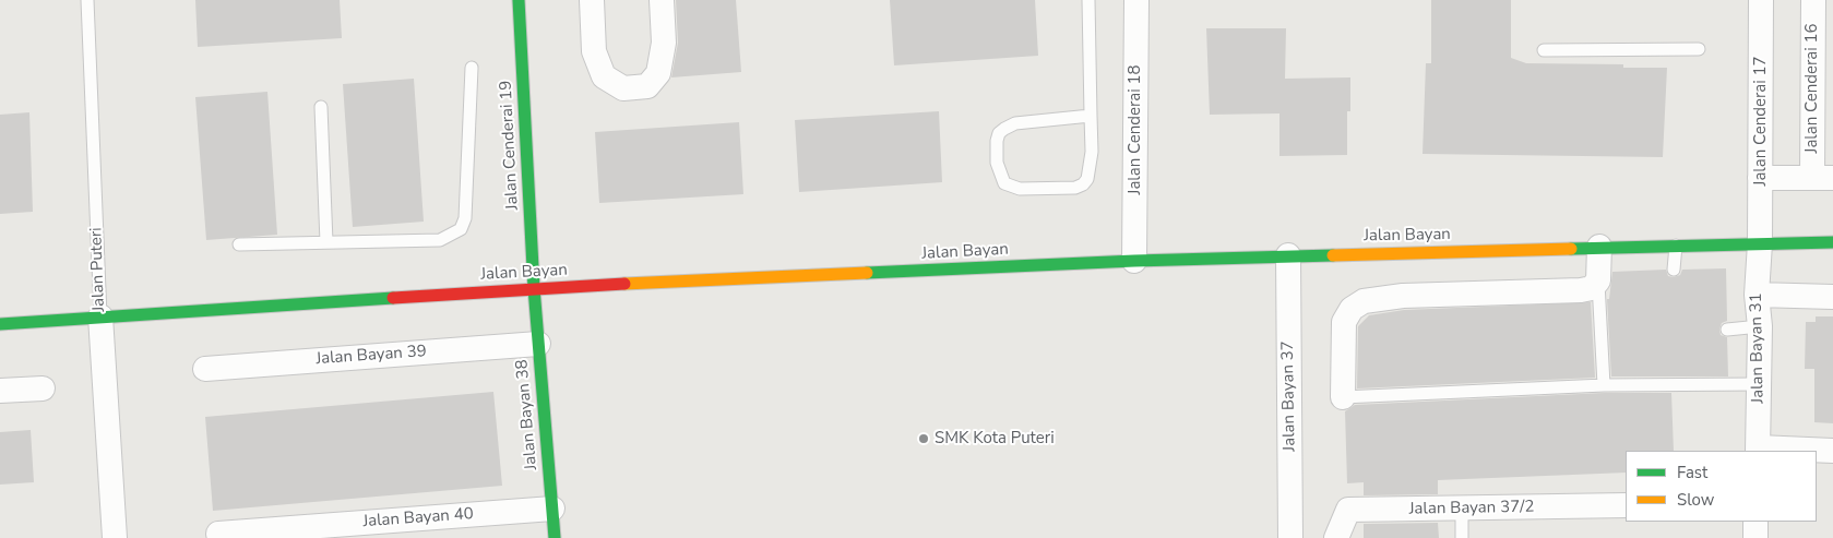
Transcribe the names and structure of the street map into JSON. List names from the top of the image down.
{
  "streets": {
    "street": [
      "Jalan Cenderai 16",
      "Jalan Cenderai 17",
      "Jalan Cenderai 18",
      "Jalan Cenderai 19",
      "Jalan Bayan",
      "Jalan Puteri",
      "Jalan Bayan 31",
      "Jalan Bayan 39",
      "Jalan Bayan 37",
      "Jalan Bayan 38",
      "Jalan Bayan 37/2",
      "Jalan Bayan 40"
    ]
  },
  "crossings": [
    ["Jalan Cenderai 17", "Jalan Bayan"],
    ["Jalan Cenderai 17", "Jalan Bayan 31"],
    ["Jalan Cenderai 18", "Jalan Bayan"],
    ["Jalan Cenderai 19", "Jalan Bayan"],
    ["Jalan Cenderai 19", "Jalan Bayan 38"],
    ["Jalan Bayan", "Jalan Puteri"],
    ["Jalan Bayan", "Jalan Bayan 31"],
    ["Jalan Bayan", "Jalan Bayan 37"],
    ["Jalan Bayan", "Jalan Bayan 38"],
    ["Jalan Bayan 39", "Jalan Bayan 38"],
    ["Jalan Bayan 38", "Jalan Bayan 40"]
  ],
  "places": ["SMK Kota Puteri"],
  "legend": ["Fast", "Slow"]
}
